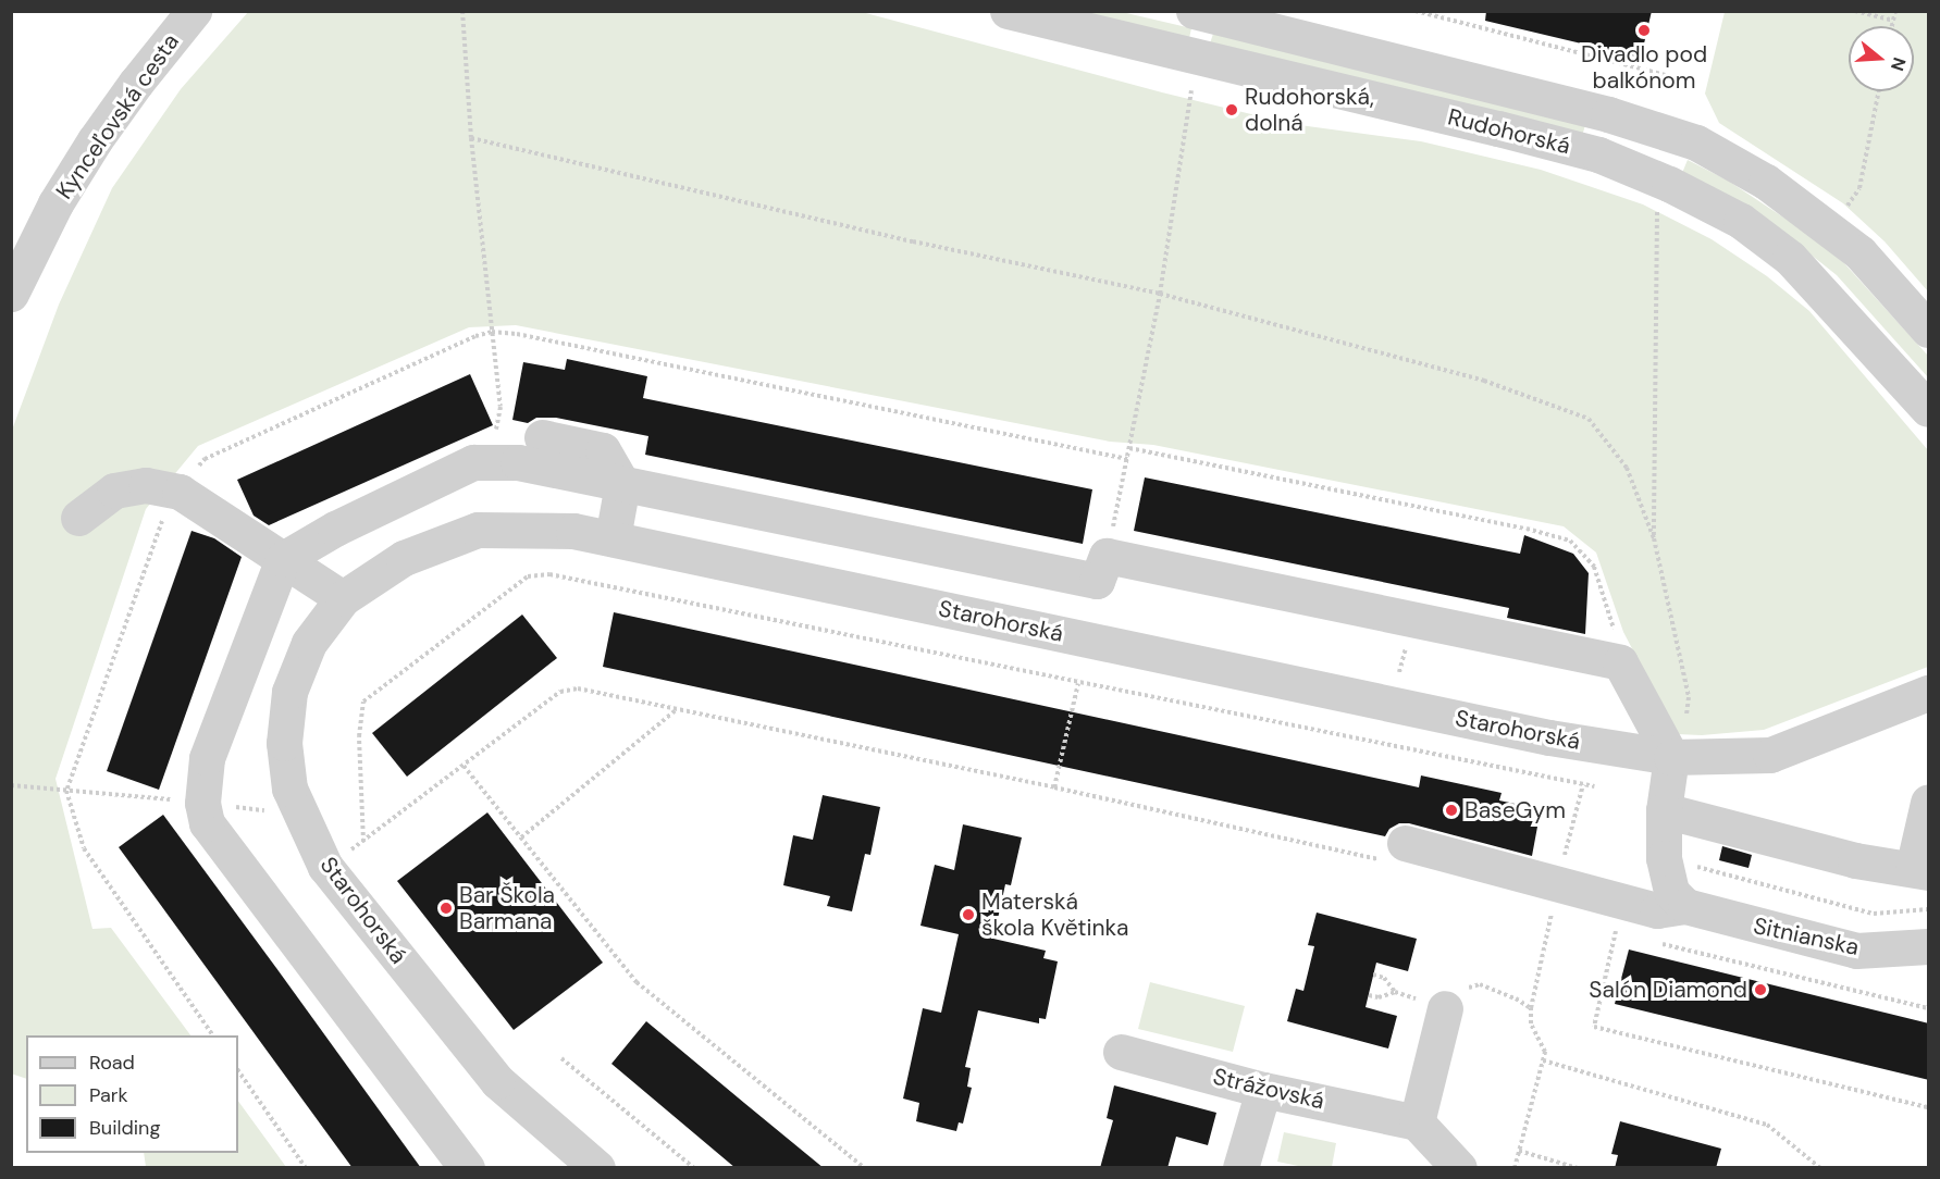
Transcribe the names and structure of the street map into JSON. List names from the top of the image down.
{
  "streets": {
    "street": [
      "Kynceľovská cesta",
      "Rudohorská",
      "Starohorská",
      "Sitnianska",
      "Strážovská"
    ]
  },
  "places": [
    "Divadlo pod balkónom",
    "Rudohorská, dolná",
    "BaseGym",
    "Bar Škola Barmana",
    "Materská škola Květinka",
    "Salón Diamond"
  ],
  "legend": ["Road", "Park", "Building"],
  "north": "right"
}
